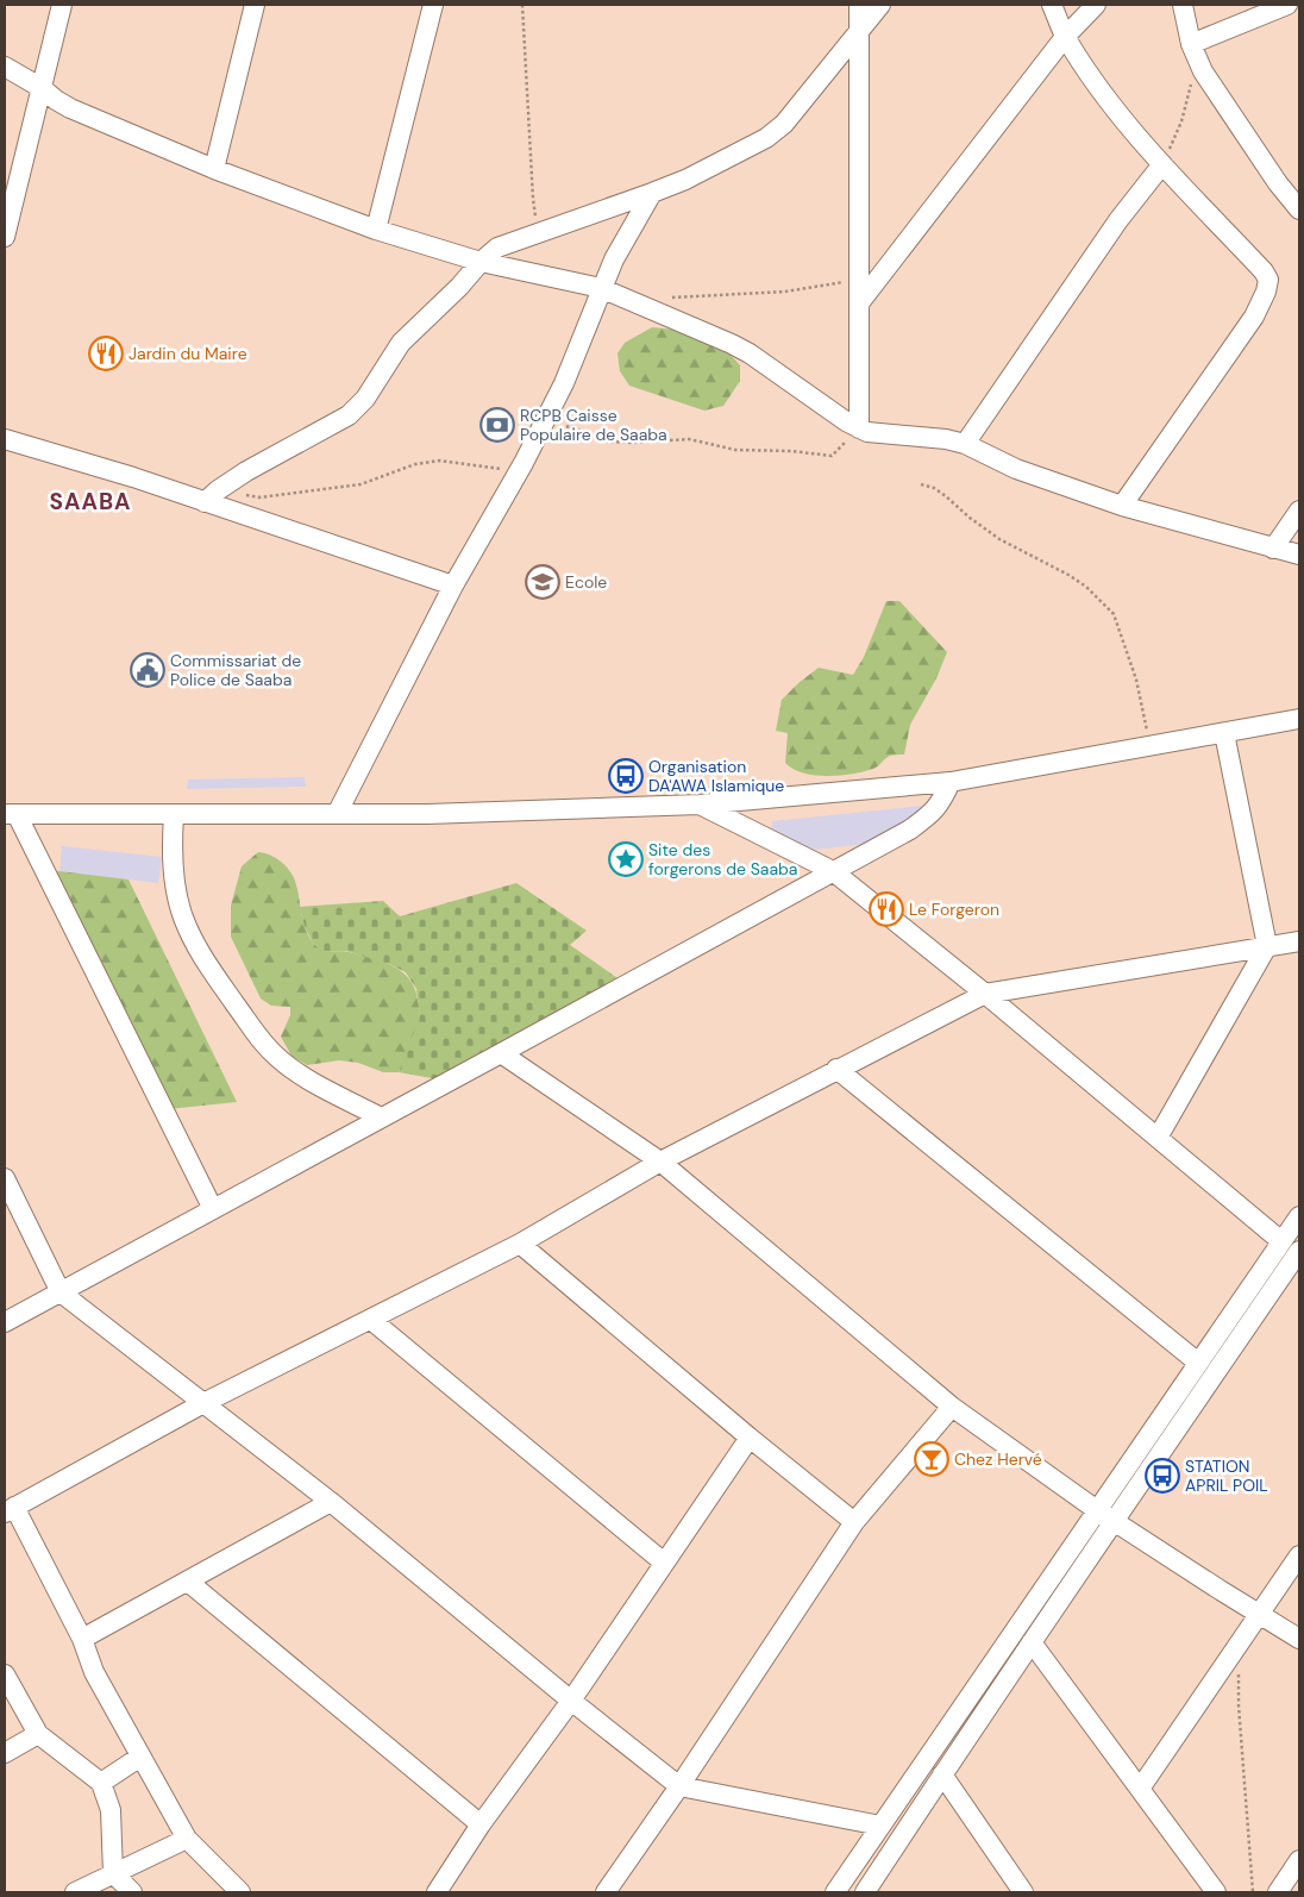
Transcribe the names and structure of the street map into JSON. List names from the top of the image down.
{
  "districts": ["SAABA"],
  "places": {
    "restaurant": ["Jardin du Maire", "Le Forgeron"],
    "bank": ["RCPB Caisse Populaire de Saaba"],
    "school or university": ["Ecole"],
    "public building": ["Commissariat de Police de Saaba"],
    "bus stop": ["Organisation DA'AWA Islamique", "STATION APRIL POIL"],
    "place": ["Site des forgerons de Saaba"],
    "bar": ["Chez Hervé"]
  }
}
